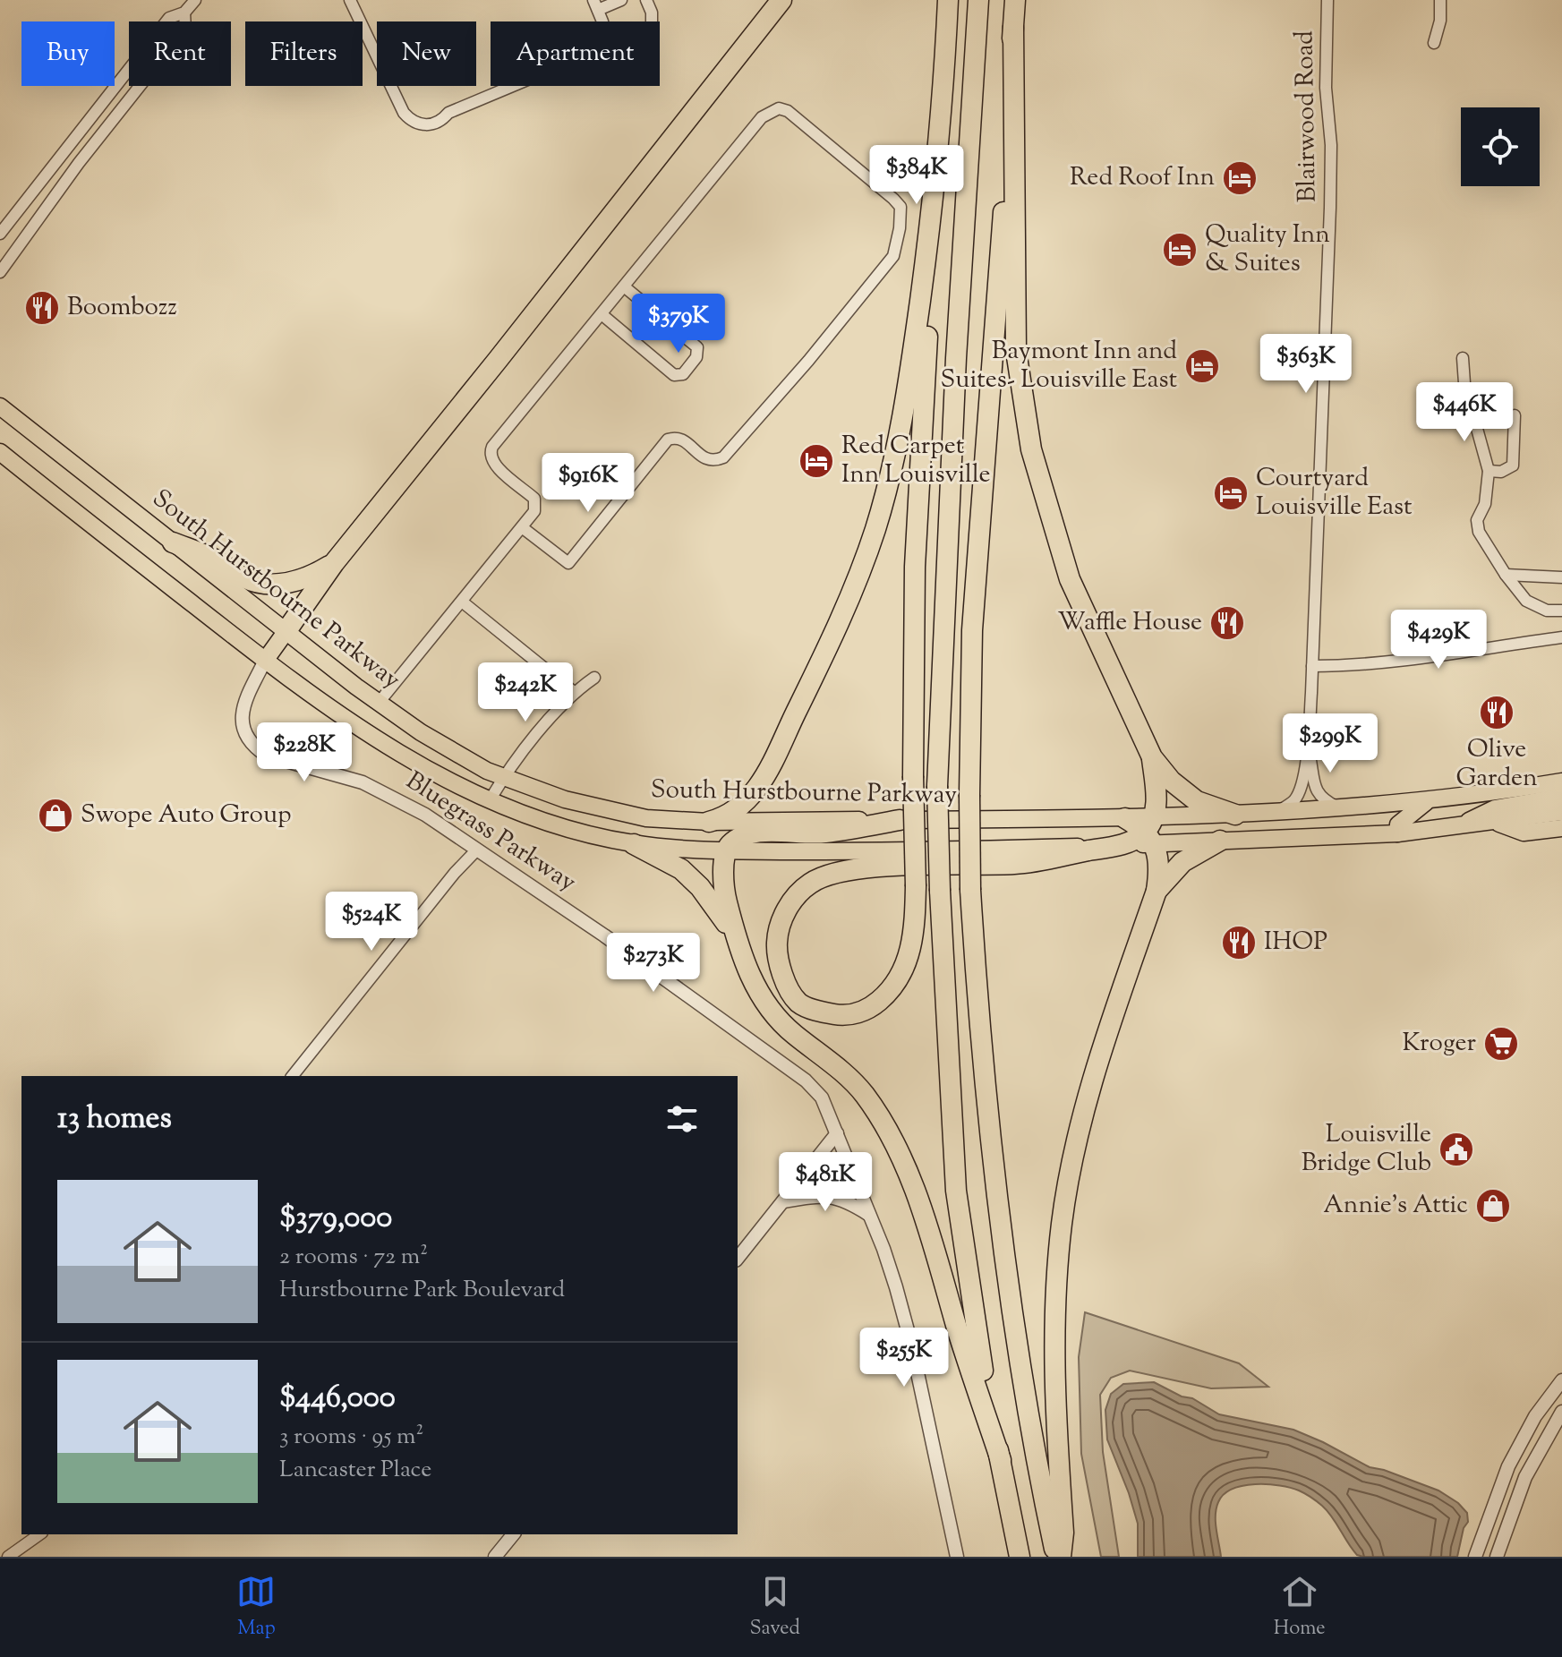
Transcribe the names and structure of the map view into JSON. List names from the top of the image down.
{
  "streets": {
    "main road": ["South Hurstbourne Parkway"],
    "street": ["Blairwood Road", "Bluegrass Parkway"]
  },
  "places": {
    "hotel": [
      "Red Roof Inn",
      "Quality Inn & Suites",
      "Baymont Inn and Suites- Louisville East",
      "Red Carpet Inn Louisville",
      "Courtyard Louisville East"
    ],
    "restaurant": [
      "Boombozz",
      "Waffle House",
      "Olive Garden",
      "IHOP"
    ],
    "shop": ["Swope Auto Group", "Annie's Attic"],
    "supermarket": ["Kroger"],
    "public building": ["Louisville Bridge Club"]
  },
  "page": {
    "chip": [
      "Buy",
      "Rent",
      "Filters",
      "New",
      "Apartment"
    ],
    "price": [
      "$384K",
      "$379K",
      "$363K",
      "$446K",
      "$916K",
      "$429K",
      "$242K",
      "$299K",
      "$228K",
      "$524K",
      "$273K",
      "$481K",
      "$255K"
    ],
    "heading": "13 homes",
    "list": [
      {
        "name": "$379,000",
        "note": "2 rooms · 72 m² · Hurstbourne Park Boulevard"
      },
      {
        "name": "$446,000",
        "note": "3 rooms · 95 m² · Lancaster Place"
      }
    ],
    "tabs": ["Map", "Saved", "Home"]
  }
}
